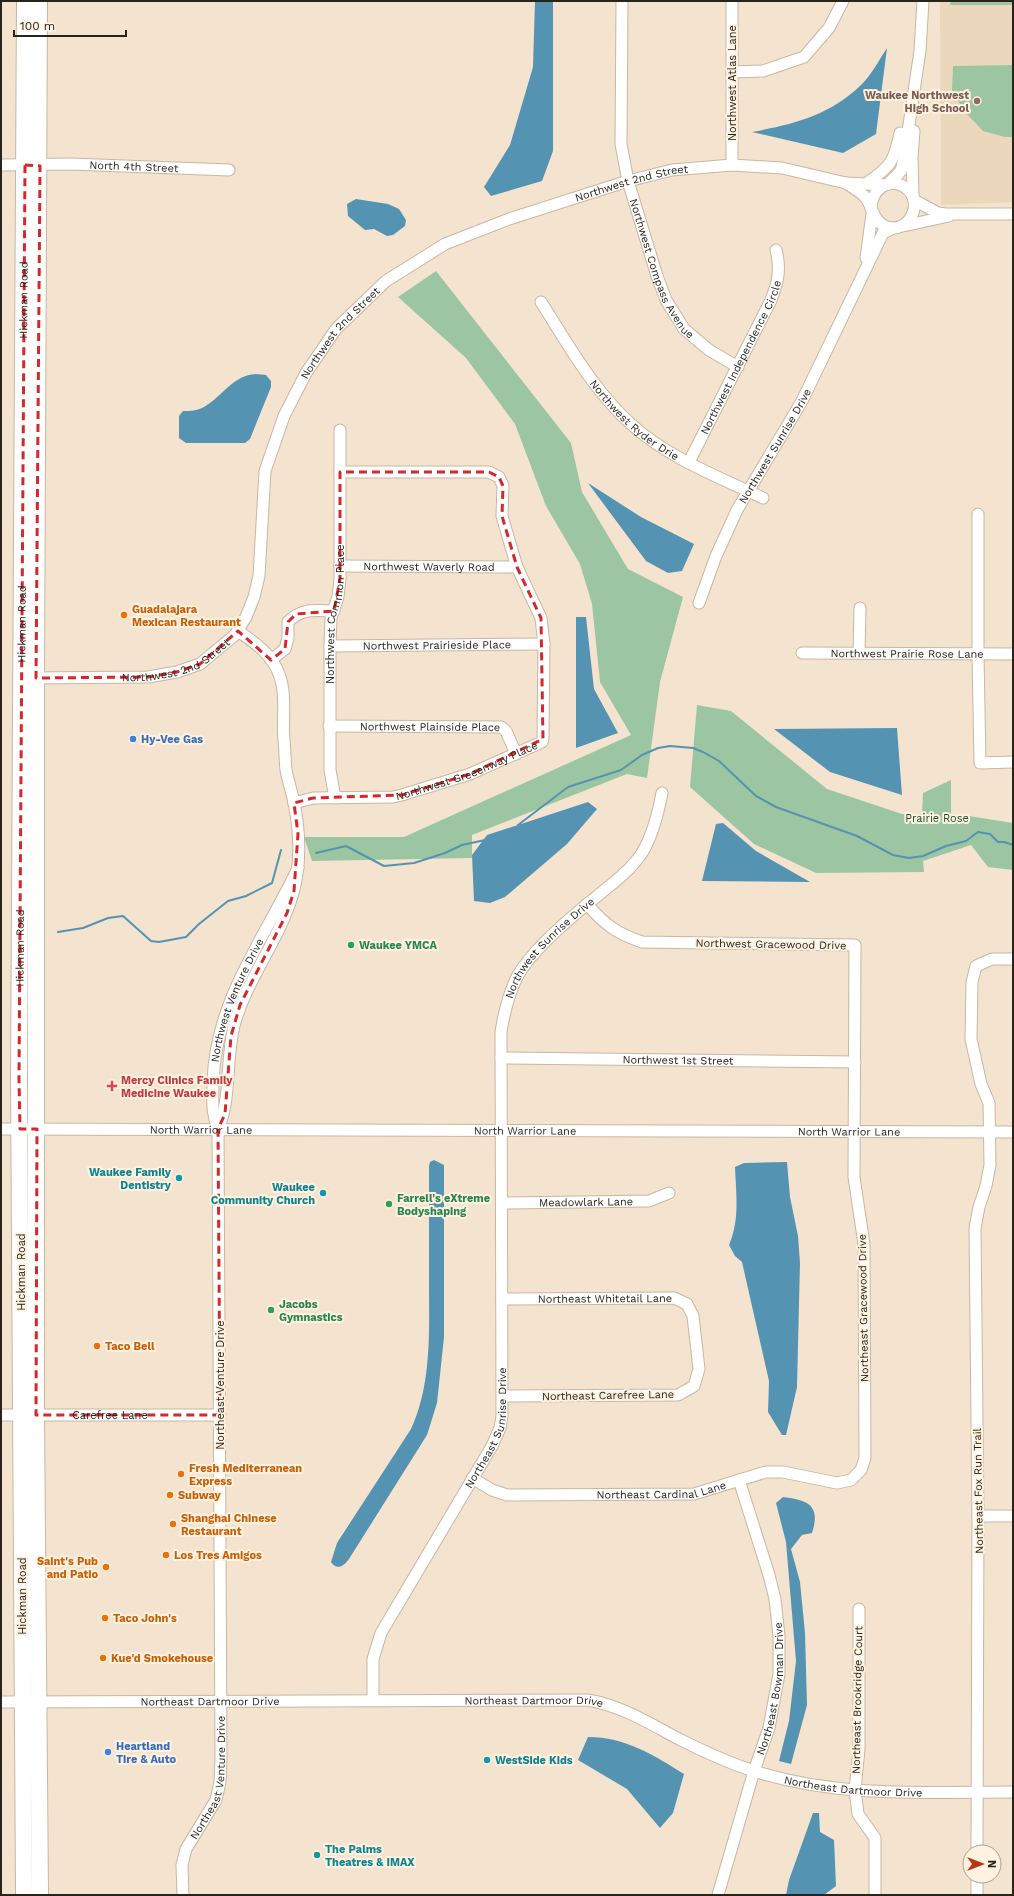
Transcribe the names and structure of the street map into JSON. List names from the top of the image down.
{
  "streets": {
    "highway": ["Hickman Road"],
    "street": [
      "Northwest Atlas Lane",
      "North 4th Street",
      "Northwest 2nd Street",
      "Northwest Compass Avenue",
      "Northwest Independence Circle",
      "Northwest Ryder Drie",
      "Northwest Sunrise Drive",
      "Northwest Waverly Road",
      "Northwest Common Place",
      "Northwest Prairieside Place",
      "Northwest Prairie Rose Lane",
      "Northwest Plainside Place",
      "Northwest Greeenway Place",
      "Northwest Gracewood Drive",
      "Northwest Venture Drive",
      "Northwest 1st Street",
      "North Warrior Lane",
      "Meadowlark Lane",
      "Northeast Whitetail Lane",
      "Northeast Gracewood Drive",
      "Northeast Venture Drive",
      "Northeast Carefree Lane",
      "Carefree Lane",
      "Northeast Sunrise Drive",
      "Northeast Cardinal Lane",
      "Northeast Fox Run Trail",
      "Northeast Bowman Drive",
      "Northeast Brookridge Court",
      "Northeast Dartmoor Drive"
    ]
  },
  "crossings": [
    ["Northwest Atlas Lane", "Northwest 2nd Street"],
    ["North 4th Street", "Hickman Road"],
    ["Northwest 2nd Street", "Northwest Compass Avenue"],
    ["Northwest 2nd Street", "Hickman Road"],
    ["Northwest 2nd Street", "Northwest Sunrise Drive"],
    ["Northwest 2nd Street", "Northwest Venture Drive"],
    ["Northwest Compass Avenue", "Northwest Independence Circle"],
    ["Hickman Road", "North Warrior Lane"],
    ["Hickman Road", "Carefree Lane"],
    ["Hickman Road", "Northeast Dartmoor Drive"],
    ["Northwest Independence Circle", "Northwest Ryder Drie"],
    ["Northwest Ryder Drie", "Northwest Sunrise Drive"],
    ["Northwest Sunrise Drive", "Northwest Gracewood Drive"],
    ["Northwest Sunrise Drive", "Northwest 1st Street"],
    ["Northwest Sunrise Drive", "North Warrior Lane"],
    ["Northwest Sunrise Drive", "Northeast Sunrise Drive"],
    ["Northwest Waverly Road", "Northwest Common Place"],
    ["Northwest Waverly Road", "Northwest Greeenway Place"],
    ["Northwest Common Place", "Northwest Prairieside Place"],
    ["Northwest Common Place", "Northwest Plainside Place"],
    ["Northwest Common Place", "Northwest Greeenway Place"],
    ["Northwest Prairieside Place", "Northwest Greeenway Place"],
    ["Northwest Plainside Place", "Northwest Greeenway Place"],
    ["Northwest Greeenway Place", "Northwest Venture Drive"],
    ["Northwest Gracewood Drive", "Northwest 1st Street"],
    ["Northwest Gracewood Drive", "North Warrior Lane"],
    ["Northwest Gracewood Drive", "Northeast Gracewood Drive"],
    ["Northwest Venture Drive", "North Warrior Lane"],
    ["Northwest Venture Drive", "Northeast Venture Drive"],
    ["North Warrior Lane", "Northeast Gracewood Drive"],
    ["North Warrior Lane", "Northeast Venture Drive"],
    ["North Warrior Lane", "Northeast Sunrise Drive"],
    ["North Warrior Lane", "Northeast Fox Run Trail"],
    ["Meadowlark Lane", "Northeast Sunrise Drive"],
    ["Northeast Whitetail Lane", "Northeast Carefree Lane"],
    ["Northeast Whitetail Lane", "Northeast Sunrise Drive"],
    ["Northeast Gracewood Drive", "Northeast Cardinal Lane"],
    ["Northeast Venture Drive", "Carefree Lane"],
    ["Northeast Venture Drive", "Northeast Dartmoor Drive"],
    ["Northeast Carefree Lane", "Northeast Sunrise Drive"],
    ["Northeast Sunrise Drive", "Northeast Cardinal Lane"],
    ["Northeast Sunrise Drive", "Northeast Dartmoor Drive"],
    ["Northeast Cardinal Lane", "Northeast Bowman Drive"],
    ["Northeast Fox Run Trail", "Northeast Dartmoor Drive"],
    ["Northeast Bowman Drive", "Northeast Dartmoor Drive"],
    ["Northeast Brookridge Court", "Northeast Dartmoor Drive"]
  ],
  "parks": ["Prairie Rose"],
  "places": {
    "other": [
      "Waukee Northwest High School",
      "Guadalajara Mexican Restaurant",
      "Hy-Vee Gas",
      "Waukee YMCA",
      "Waukee Family Dentistry",
      "Waukee Community Church",
      "Farrell's eXtreme Bodyshaping",
      "Jacobs Gymnastics",
      "Taco Bell",
      "Fresh Mediterranean Express",
      "Subway",
      "Shanghai Chinese Restaurant",
      "Los Tres Amigos",
      "Saint's Pub and Patio",
      "Taco John's",
      "Kue'd Smokehouse",
      "Heartland Tire & Auto",
      "WestSide Kids",
      "The Palms Theatres & IMAX"
    ],
    "health": ["Mercy Clinics Family Medicine Waukee"]
  },
  "scale_bar": "100 m",
  "north": "right"
}
